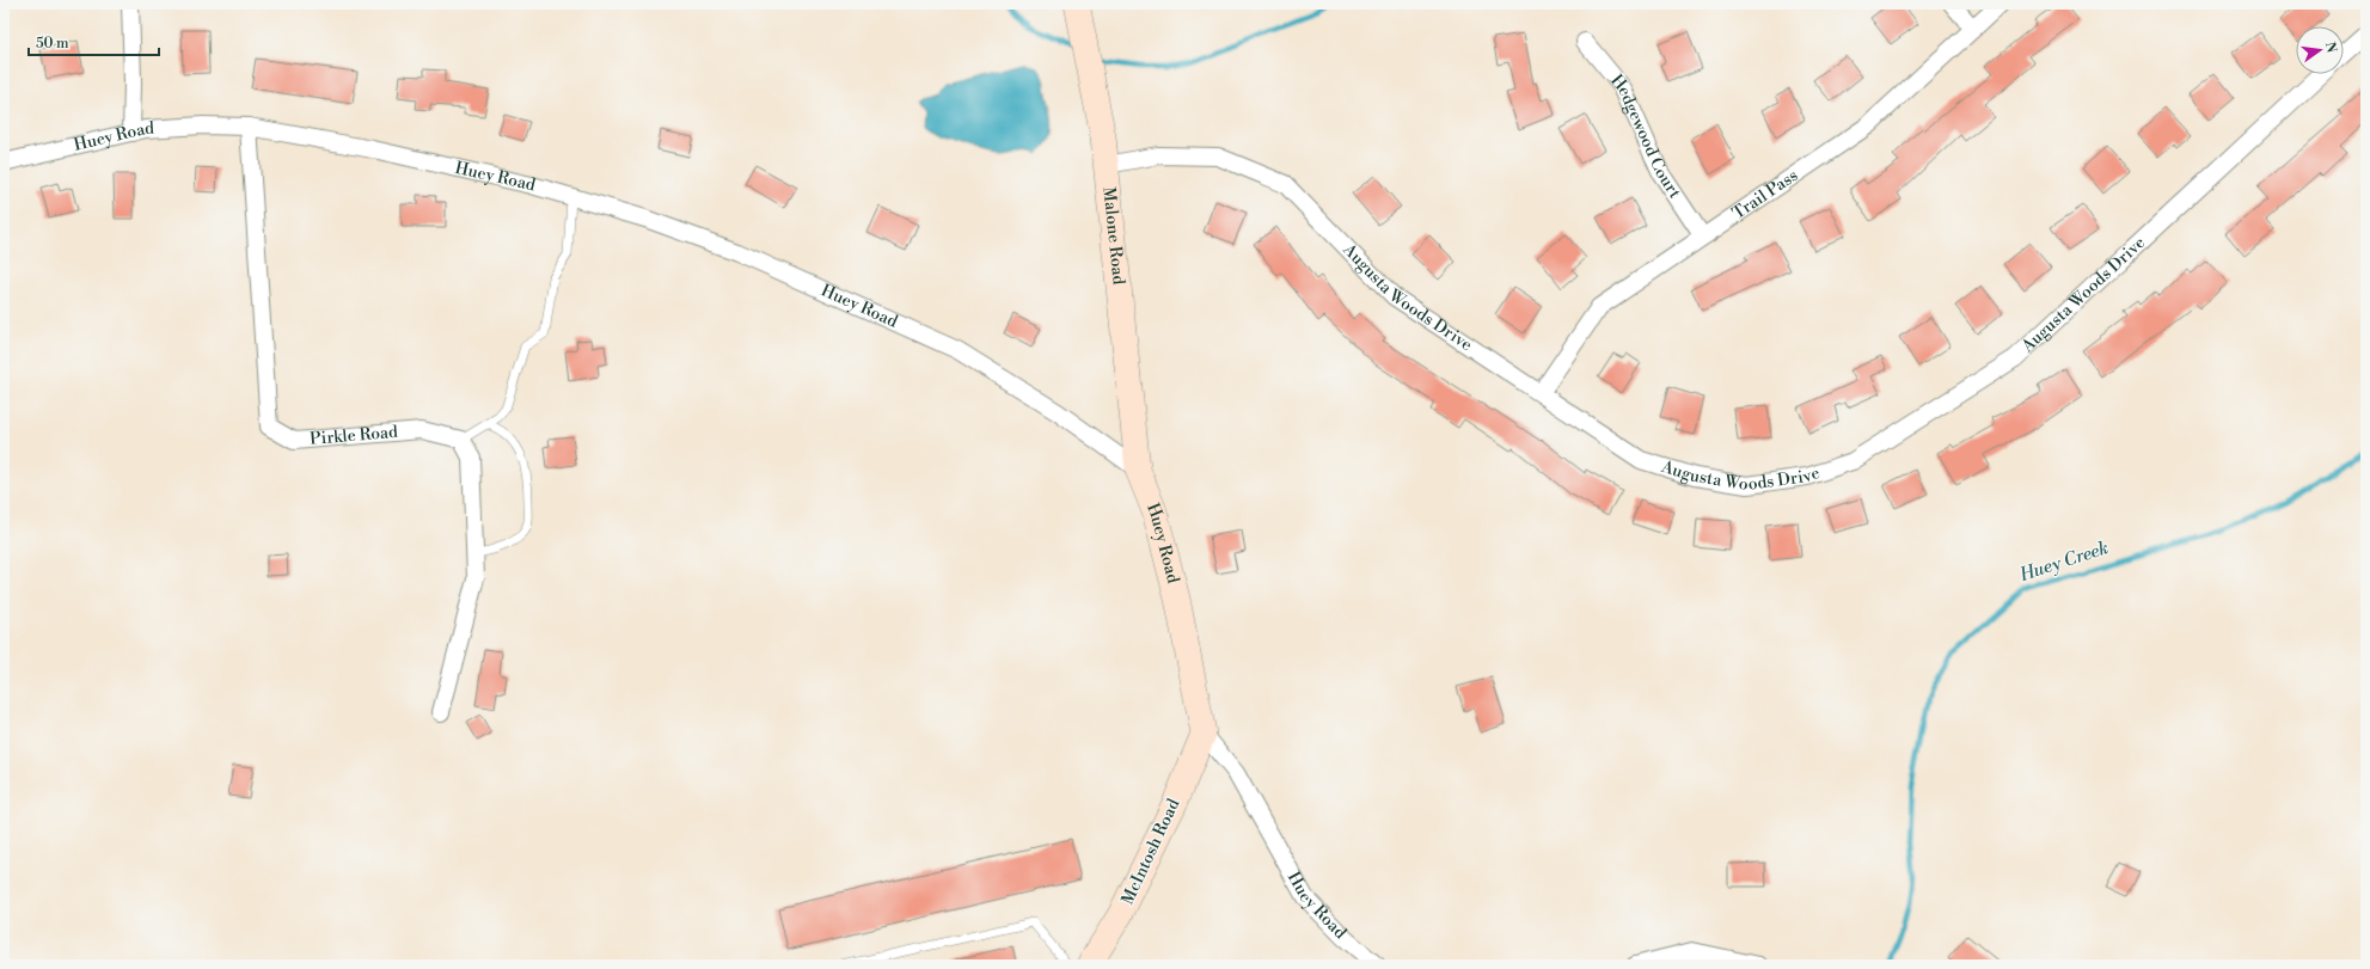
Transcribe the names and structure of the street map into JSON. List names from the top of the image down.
{
  "streets": {
    "street": [
      "Hedgewood Court",
      "Huey Road",
      "Trail Pass",
      "Malone Road",
      "Augusta Woods Drive",
      "Pirkle Road",
      "McIntosh Road"
    ]
  },
  "crossings": [
    ["Hedgewood Court", "Trail Pass"],
    ["Huey Road", "Malone Road"],
    ["Huey Road", "Pirkle Road"],
    ["Huey Road", "McIntosh Road"],
    ["Trail Pass", "Augusta Woods Drive"],
    ["Malone Road", "Augusta Woods Drive"]
  ],
  "water": ["Huey Creek"],
  "scale_bar": "50 m",
  "north": "right"
}
